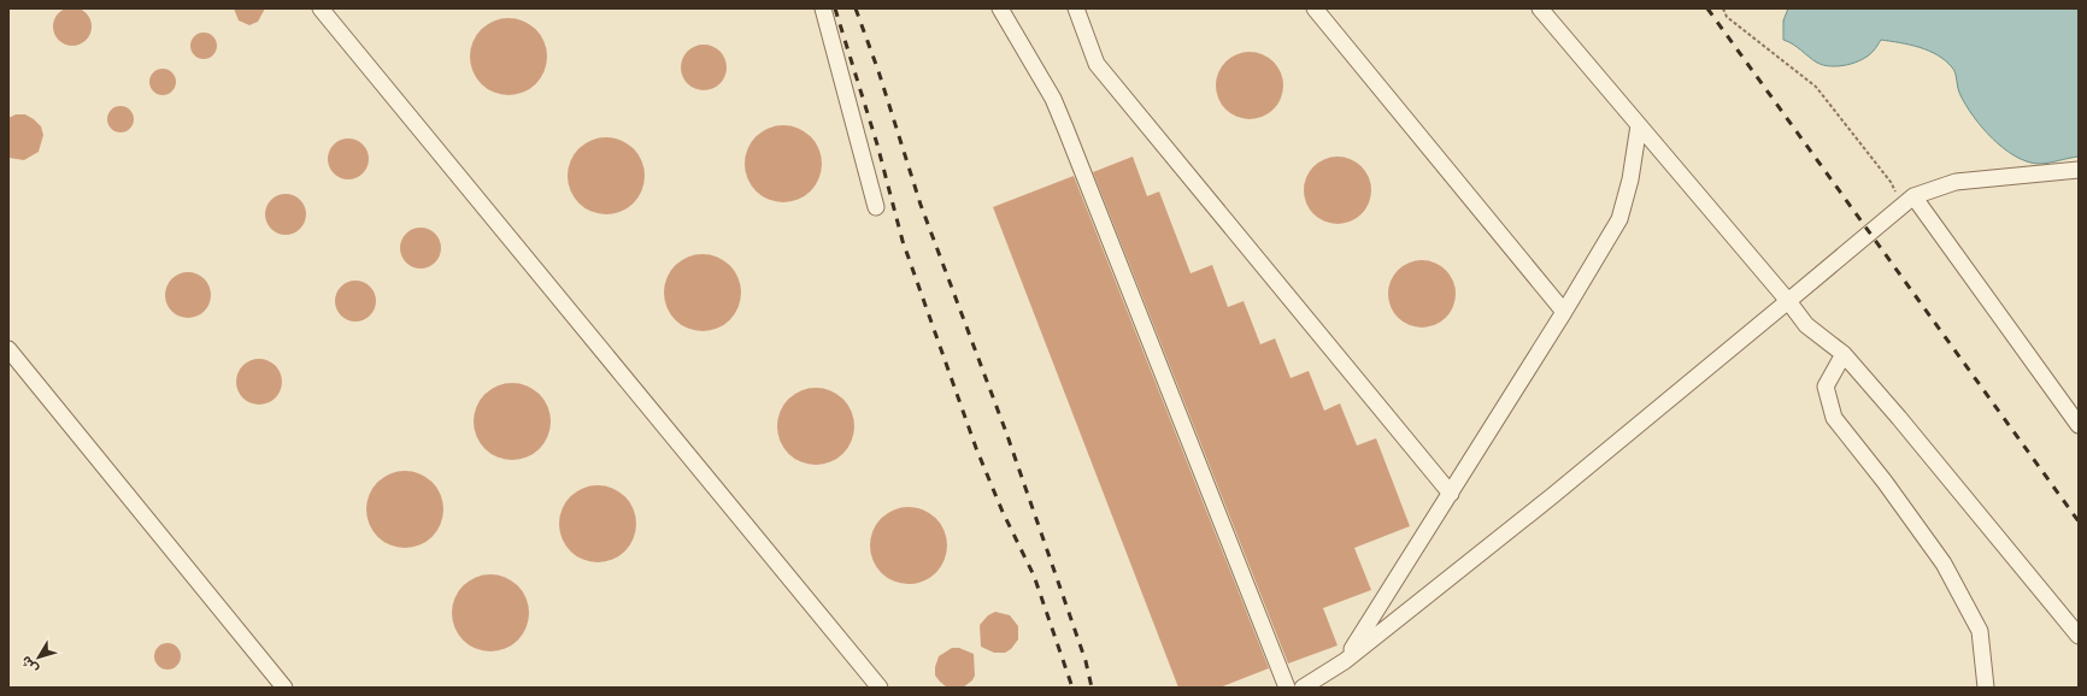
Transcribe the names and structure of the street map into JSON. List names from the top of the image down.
{
  "north": "bottom left"
}
